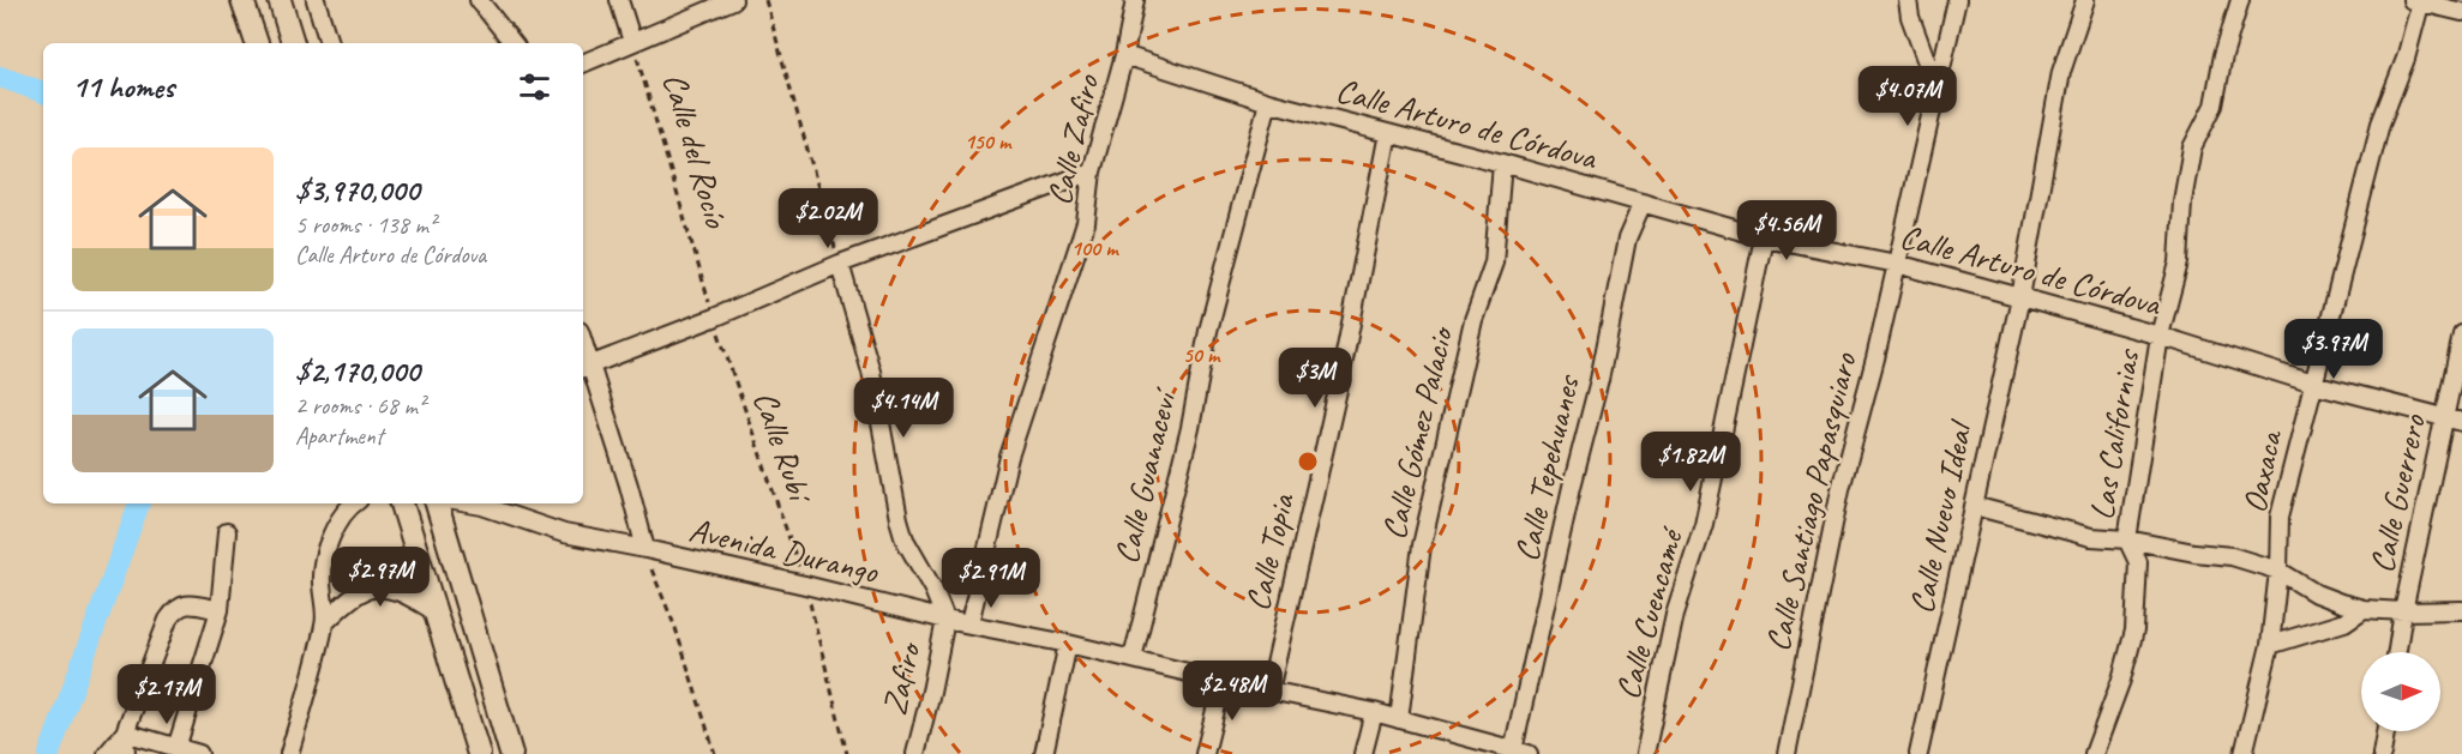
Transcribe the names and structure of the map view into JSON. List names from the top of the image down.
{
  "streets": {
    "street": [
      "Calle Arturo de Córdova",
      "Calle Zafiro",
      "Calle del Rocío",
      "Calle Gómez Palacio",
      "Las Californias",
      "Calle Tepehuanes",
      "Oaxaca",
      "Calle Guanaceví",
      "Calle Guerrero",
      "Calle Santiago Papasquiaro",
      "Calle Nuevo Ideal",
      "Avenida Durango",
      "Calle Topia",
      "Calle Cuencamé",
      "Zafiro"
    ],
    "path": ["Calle Rubí"]
  },
  "crossings": [
    ["Calle Arturo de Córdova", "Calle Zafiro"],
    ["Calle Arturo de Córdova", "Calle Gómez Palacio"],
    ["Calle Arturo de Córdova", "Las Californias"],
    ["Calle Arturo de Córdova", "Calle Tepehuanes"],
    ["Calle Arturo de Córdova", "Oaxaca"],
    ["Calle Arturo de Córdova", "Calle Guanaceví"],
    ["Calle Arturo de Córdova", "Calle Guerrero"],
    ["Calle Arturo de Córdova", "Calle Santiago Papasquiaro"],
    ["Calle Arturo de Córdova", "Calle Nuevo Ideal"],
    ["Calle Arturo de Córdova", "Calle Topia"],
    ["Calle Arturo de Córdova", "Calle Cuencamé"],
    ["Calle Zafiro", "Avenida Durango"],
    ["Calle del Rocío", "Calle Rubí"],
    ["Calle Gómez Palacio", "Avenida Durango"],
    ["Calle Rubí", "Avenida Durango"],
    ["Calle Tepehuanes", "Avenida Durango"],
    ["Calle Guanaceví", "Avenida Durango"],
    ["Avenida Durango", "Calle Topia"],
    ["Avenida Durango", "Zafiro"]
  ],
  "north": "right",
  "page": {
    "heading": "11 homes",
    "price": [
      "$4.07M",
      "$2.02M",
      "$4.56M",
      "$3.97M",
      "$3M",
      "$4.14M",
      "$1.82M",
      "$2.97M",
      "$2.91M",
      "$2.48M",
      "$2.17M"
    ],
    "list": [
      {
        "name": "$3,970,000",
        "note": "5 rooms · 138 m² · Calle Arturo de Córdova"
      },
      {
        "name": "$2,170,000",
        "note": "2 rooms · 68 m² · Apartment"
      }
    ]
  },
  "rings": ["150 m", "100 m", "50 m"]
}
